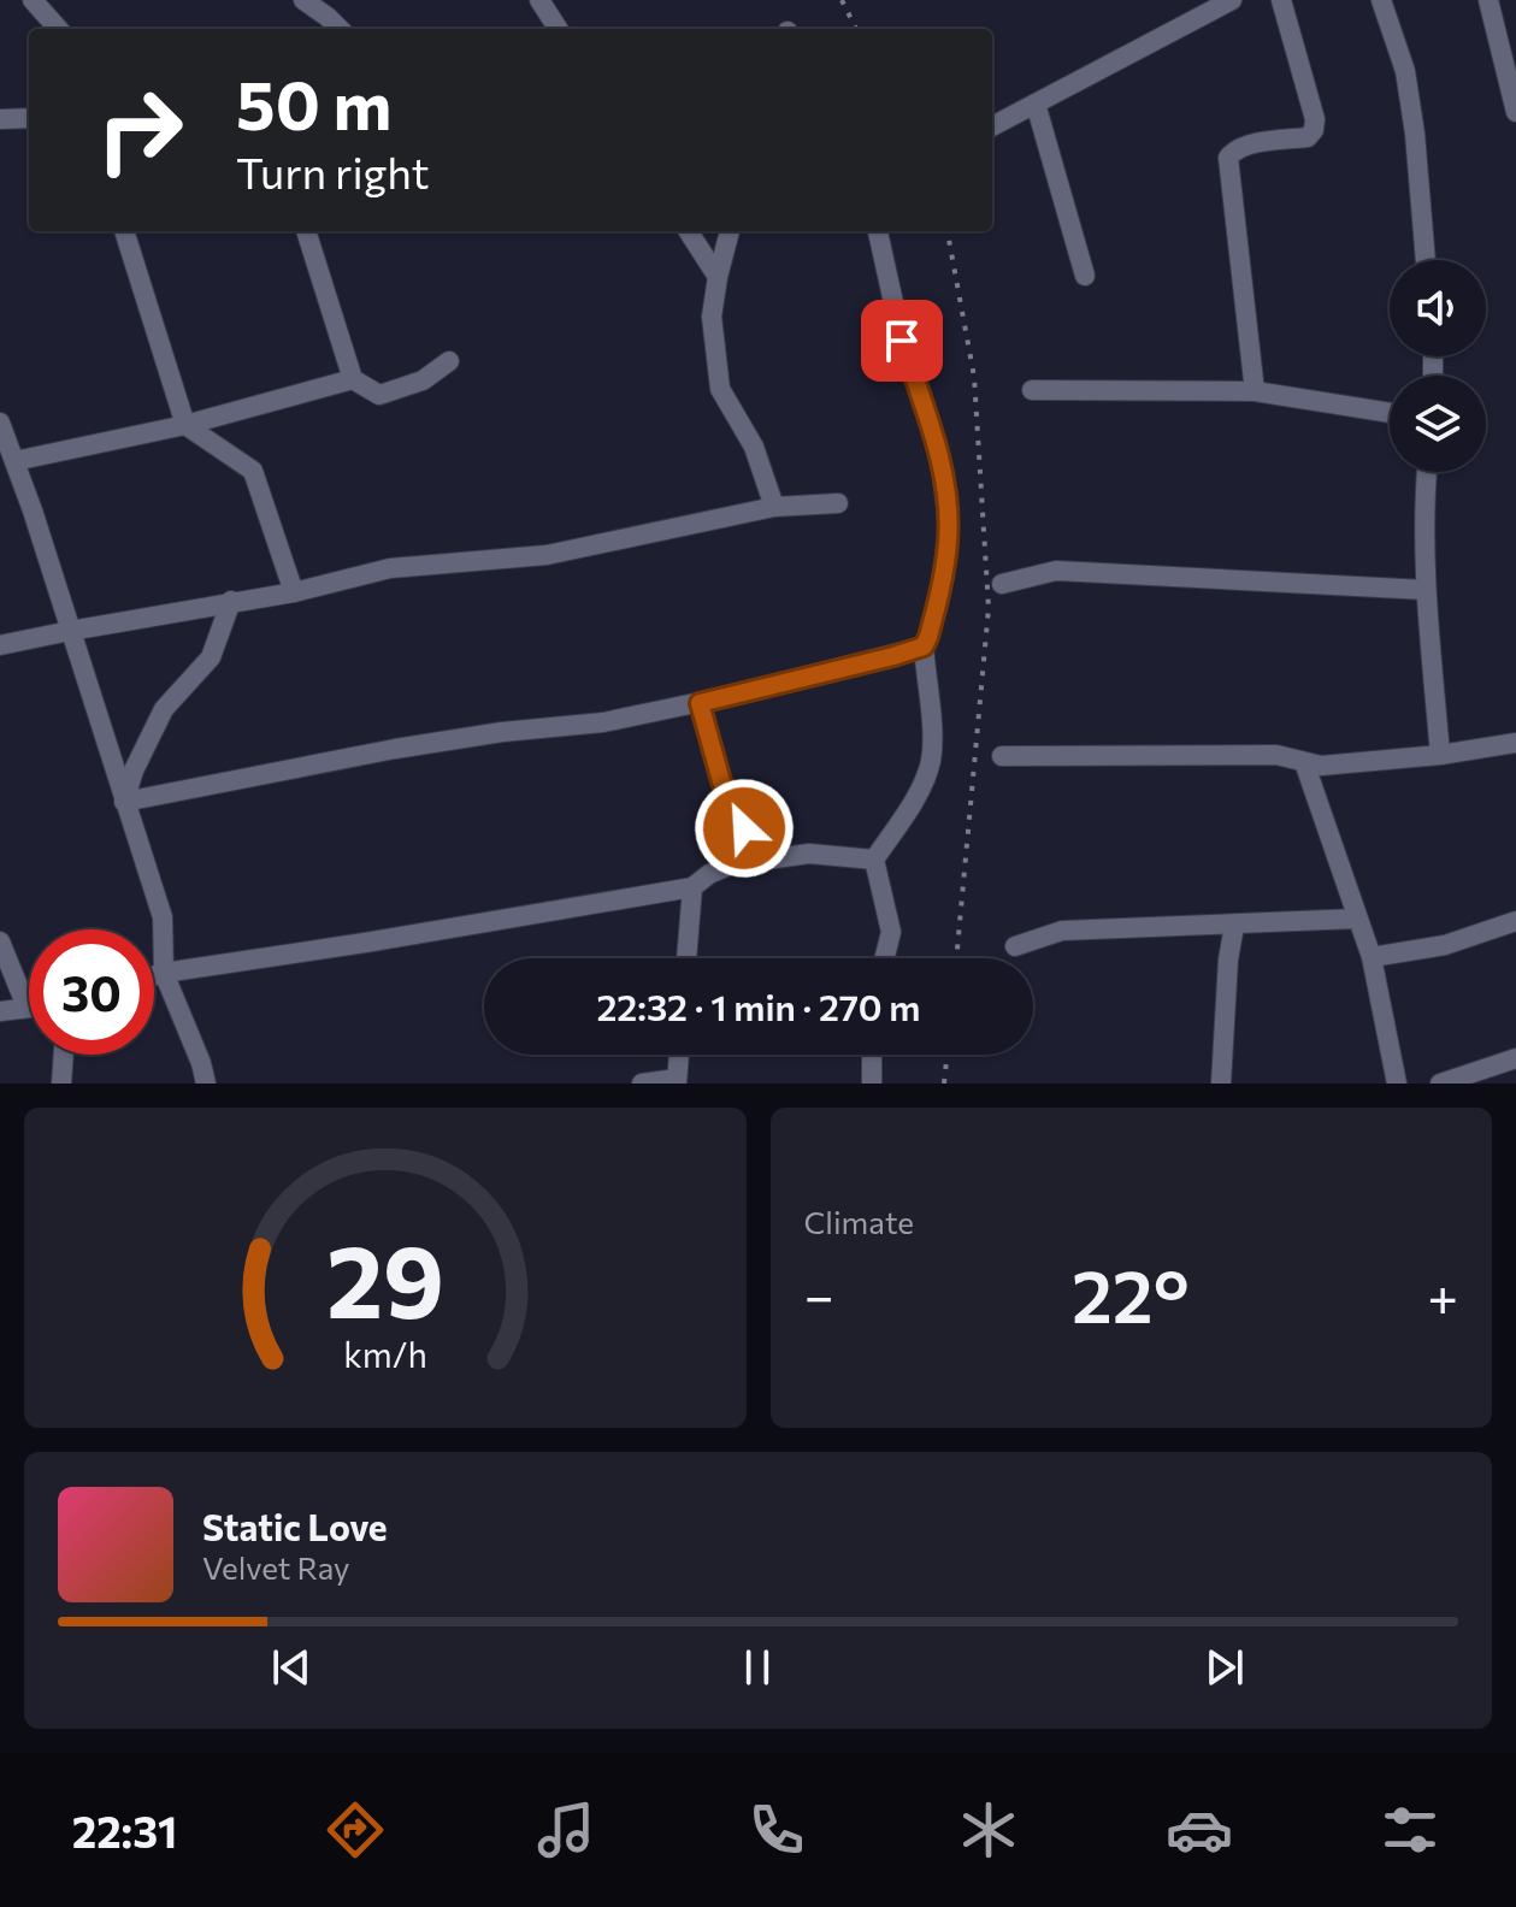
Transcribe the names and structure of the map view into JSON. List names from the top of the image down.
{
  "page": {
    "turn": ["50 m", "Turn right"],
    "limit": "30",
    "trip": "22:32 · 1 min · 270 m",
    "tile": "Climate",
    "heat": ["−", "22°", "+"],
    "song": ["Static Love", "Velvet Ray"],
    "tabs": "22:31",
    "gauge": ["29", "km/h"]
  }
}
